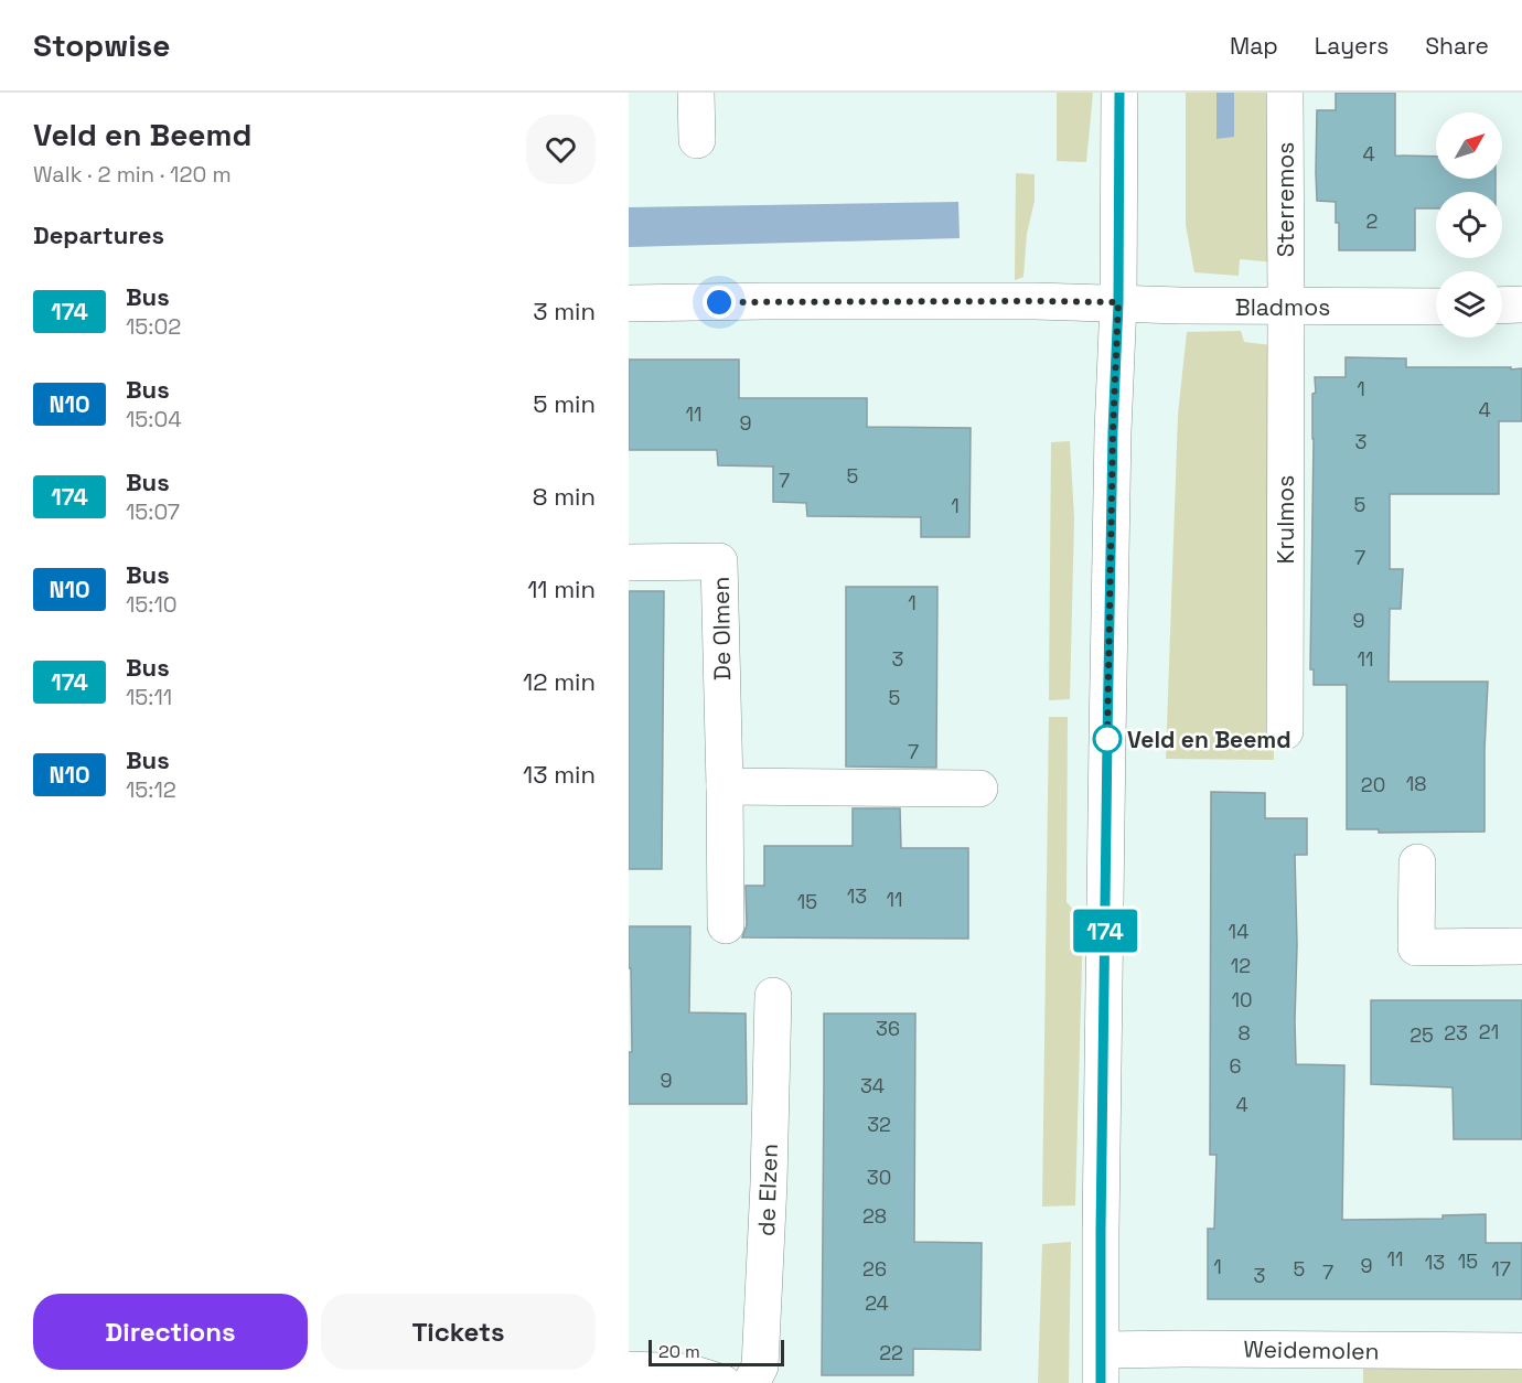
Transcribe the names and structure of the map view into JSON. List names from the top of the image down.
{
  "streets": {
    "street": [
      "Sterremos",
      "Bladmos",
      "Krulmos",
      "De Olmen",
      "de Elzen",
      "Weidemolen"
    ]
  },
  "crossings": [
    ["Sterremos", "Bladmos"],
    ["Sterremos", "Krulmos"],
    ["Bladmos", "Krulmos"]
  ],
  "places": ["Veld en Beemd"],
  "lines": ["bus line 174"],
  "house_numbers": [
    "4",
    "2",
    "1",
    "4",
    "11",
    "9",
    "3",
    "5",
    "7",
    "5",
    "1",
    "7",
    "1",
    "9",
    "3",
    "11",
    "5",
    "7",
    "18",
    "20",
    "13",
    "11",
    "15",
    "14",
    "12",
    "10",
    "36",
    "21",
    "8",
    "23",
    "25",
    "6",
    "9",
    "34",
    "4",
    "32",
    "30",
    "28",
    "11",
    "15",
    "13",
    "9",
    "1",
    "26",
    "5",
    "17",
    "7",
    "3",
    "24",
    "22"
  ],
  "scale_bar": "20 m",
  "north": "top right",
  "page": {
    "header": "Stopwise",
    "nav": ["Map", "Layers", "Share"],
    "heading": [
      ["Veld en Beemd", "Walk · 2 min · 120 m"],
      "Departures"
    ],
    "on_map": "174",
    "list": [
      {
        "mark": "174",
        "name": "Bus",
        "note": "15:02",
        "value": "3 min"
      },
      {
        "mark": "N10",
        "name": "Bus",
        "note": "15:04",
        "value": "5 min"
      },
      {
        "mark": "174",
        "name": "Bus",
        "note": "15:07",
        "value": "8 min"
      },
      {
        "mark": "N10",
        "name": "Bus",
        "note": "15:10",
        "value": "11 min"
      },
      {
        "mark": "174",
        "name": "Bus",
        "note": "15:11",
        "value": "12 min"
      },
      {
        "mark": "N10",
        "name": "Bus",
        "note": "15:12",
        "value": "13 min"
      }
    ],
    "buttons": ["Directions", "Tickets"],
    "scale": "20 m"
  }
}
